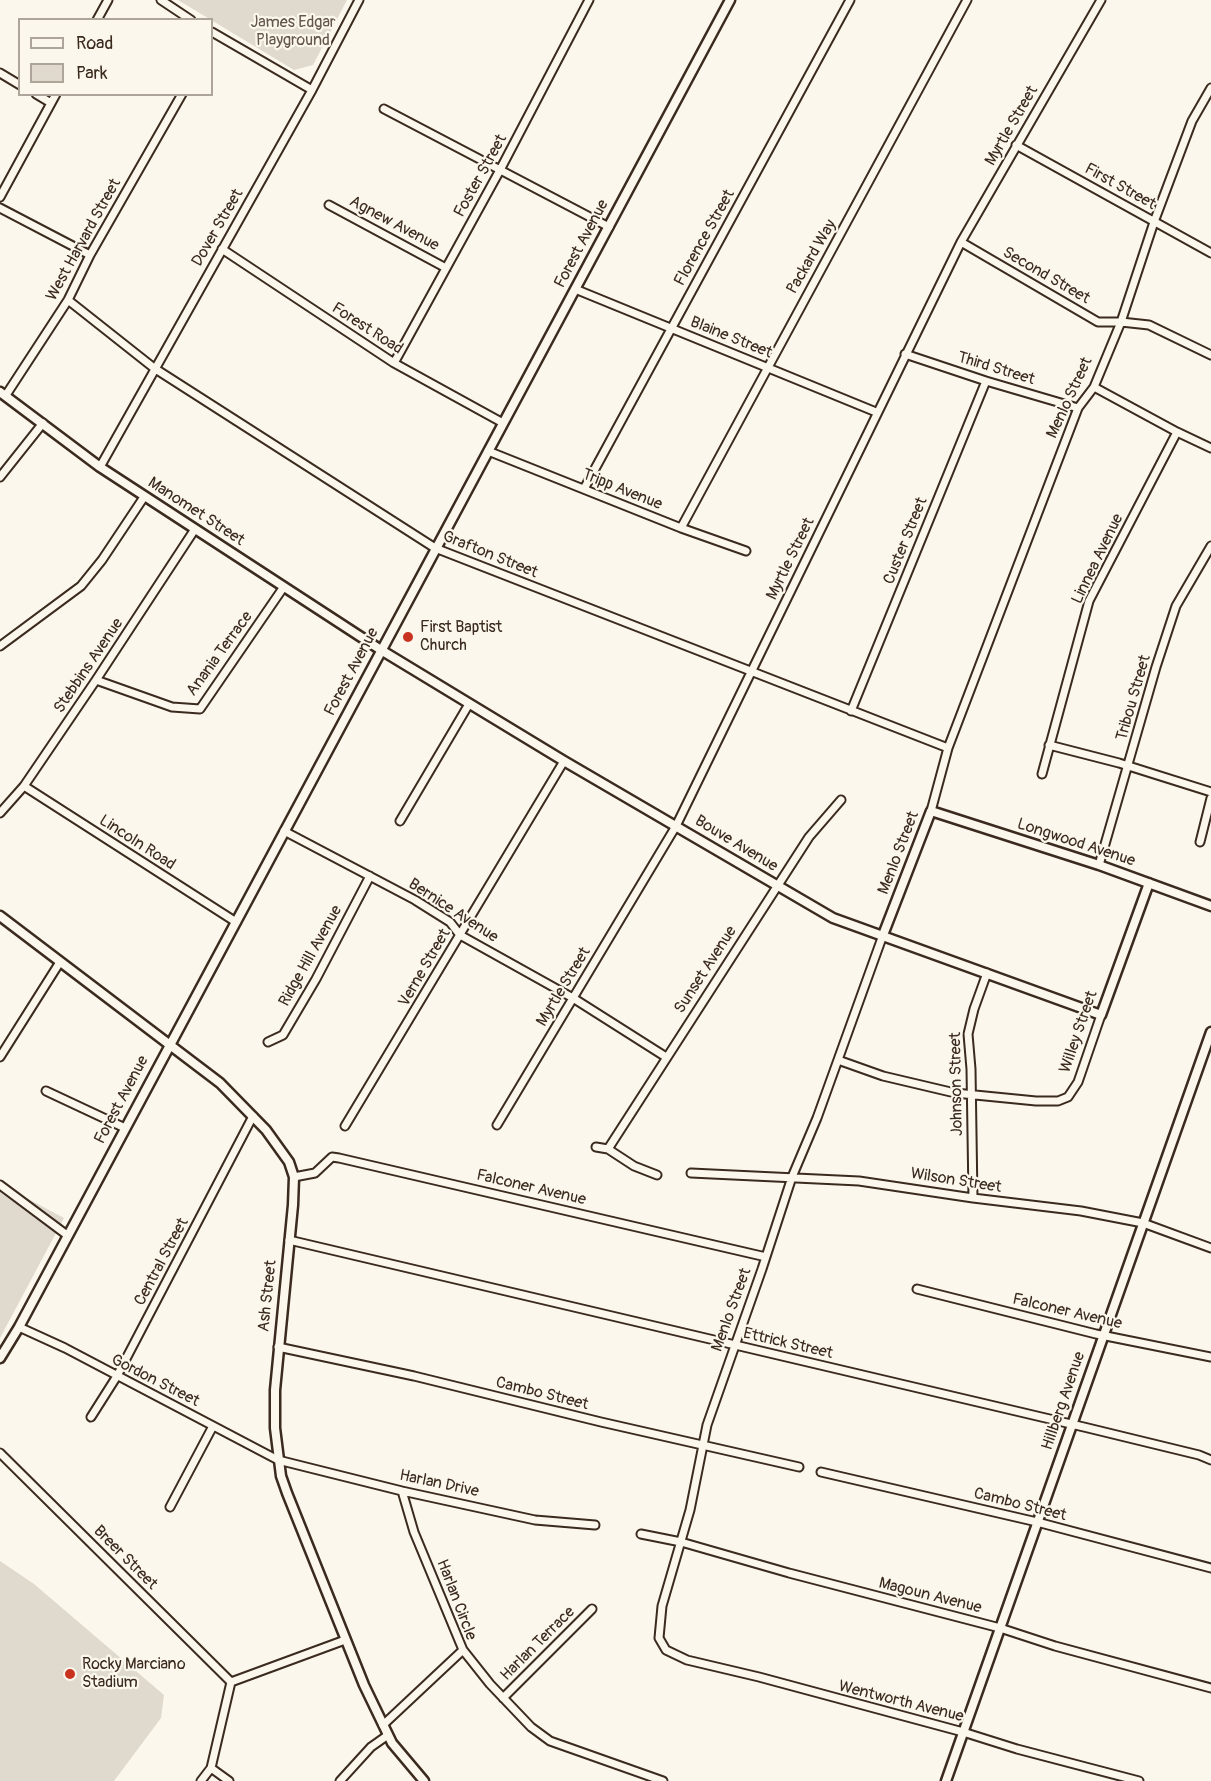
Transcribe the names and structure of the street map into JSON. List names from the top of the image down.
{
  "streets": {
    "street": [
      "Myrtle Street",
      "Foster Street",
      "First Street",
      "Agnew Avenue",
      "Dover Street",
      "Florence Street",
      "West Harvard Street",
      "Forest Avenue",
      "Packard Way",
      "Second Street",
      "Forest Road",
      "Blaine Street",
      "Third Street",
      "Menlo Street",
      "Tripp Avenue",
      "Manomet Street",
      "Custer Street",
      "Grafton Street",
      "Linnea Avenue",
      "Anania Terrace",
      "Stebbins Avenue",
      "Tribou Street",
      "Lincoln Road",
      "Longwood Avenue",
      "Bouve Avenue",
      "Bernice Avenue",
      "Ridge Hill Avenue",
      "Verne Street",
      "Sunset Avenue",
      "Willey Street",
      "Johnson Street",
      "Wilson Street",
      "Falconer Avenue",
      "Central Street",
      "Ash Street",
      "Ettrick Street",
      "Gordon Street",
      "Cambo Street",
      "Hillberg Avenue",
      "Harlan Drive",
      "Breer Street",
      "Magoun Avenue",
      "Harlan Circle",
      "Harlan Terrace",
      "Wentworth Avenue"
    ]
  },
  "crossings": [
    ["Myrtle Street", "First Street"],
    ["Myrtle Street", "Second Street"],
    ["Myrtle Street", "Blaine Street"],
    ["Myrtle Street", "Third Street"],
    ["Myrtle Street", "Grafton Street"],
    ["Myrtle Street", "Bouve Avenue"],
    ["Myrtle Street", "Bernice Avenue"],
    ["Foster Street", "Agnew Avenue"],
    ["Foster Street", "Forest Road"],
    ["First Street", "Menlo Street"],
    ["Dover Street", "Forest Road"],
    ["Dover Street", "Manomet Street"],
    ["Dover Street", "Grafton Street"],
    ["Florence Street", "Blaine Street"],
    ["Florence Street", "Tripp Avenue"],
    ["West Harvard Street", "Manomet Street"],
    ["West Harvard Street", "Grafton Street"],
    ["Forest Avenue", "Forest Road"],
    ["Forest Avenue", "Blaine Street"],
    ["Forest Avenue", "Tripp Avenue"],
    ["Forest Avenue", "Manomet Street"],
    ["Forest Avenue", "Grafton Street"],
    ["Forest Avenue", "Lincoln Road"],
    ["Forest Avenue", "Bouve Avenue"],
    ["Forest Avenue", "Bernice Avenue"],
    ["Forest Avenue", "Ash Street"],
    ["Forest Avenue", "Gordon Street"],
    ["Packard Way", "Blaine Street"],
    ["Packard Way", "Tripp Avenue"],
    ["Second Street", "Menlo Street"],
    ["Third Street", "Menlo Street"],
    ["Third Street", "Custer Street"],
    ["Menlo Street", "Grafton Street"],
    ["Menlo Street", "Longwood Avenue"],
    ["Menlo Street", "Bouve Avenue"],
    ["Menlo Street", "Wilson Street"],
    ["Menlo Street", "Falconer Avenue"],
    ["Menlo Street", "Ettrick Street"],
    ["Menlo Street", "Cambo Street"],
    ["Menlo Street", "Magoun Avenue"],
    ["Menlo Street", "Wentworth Avenue"],
    ["Manomet Street", "Anania Terrace"],
    ["Manomet Street", "Stebbins Avenue"],
    ["Manomet Street", "Bouve Avenue"],
    ["Custer Street", "Grafton Street"],
    ["Anania Terrace", "Stebbins Avenue"],
    ["Stebbins Avenue", "Lincoln Road"],
    ["Tribou Street", "Longwood Avenue"],
    ["Longwood Avenue", "Willey Street"],
    ["Bouve Avenue", "Verne Street"],
    ["Bouve Avenue", "Sunset Avenue"],
    ["Bouve Avenue", "Willey Street"],
    ["Bouve Avenue", "Johnson Street"],
    ["Bernice Avenue", "Ridge Hill Avenue"],
    ["Bernice Avenue", "Verne Street"],
    ["Bernice Avenue", "Sunset Avenue"],
    ["Willey Street", "Johnson Street"],
    ["Johnson Street", "Wilson Street"],
    ["Wilson Street", "Hillberg Avenue"],
    ["Falconer Avenue", "Ash Street"],
    ["Falconer Avenue", "Hillberg Avenue"],
    ["Central Street", "Ash Street"],
    ["Central Street", "Gordon Street"],
    ["Ash Street", "Ettrick Street"],
    ["Ash Street", "Gordon Street"],
    ["Ash Street", "Cambo Street"],
    ["Ash Street", "Harlan Drive"],
    ["Ash Street", "Harlan Circle"],
    ["Ettrick Street", "Hillberg Avenue"],
    ["Gordon Street", "Harlan Drive"],
    ["Cambo Street", "Hillberg Avenue"],
    ["Hillberg Avenue", "Magoun Avenue"],
    ["Hillberg Avenue", "Wentworth Avenue"],
    ["Harlan Drive", "Harlan Circle"]
  ],
  "parks": ["James Edgar Playground"],
  "places": ["First Baptist Church", "Rocky Marciano Stadium"],
  "legend": ["Road", "Park"]
}
